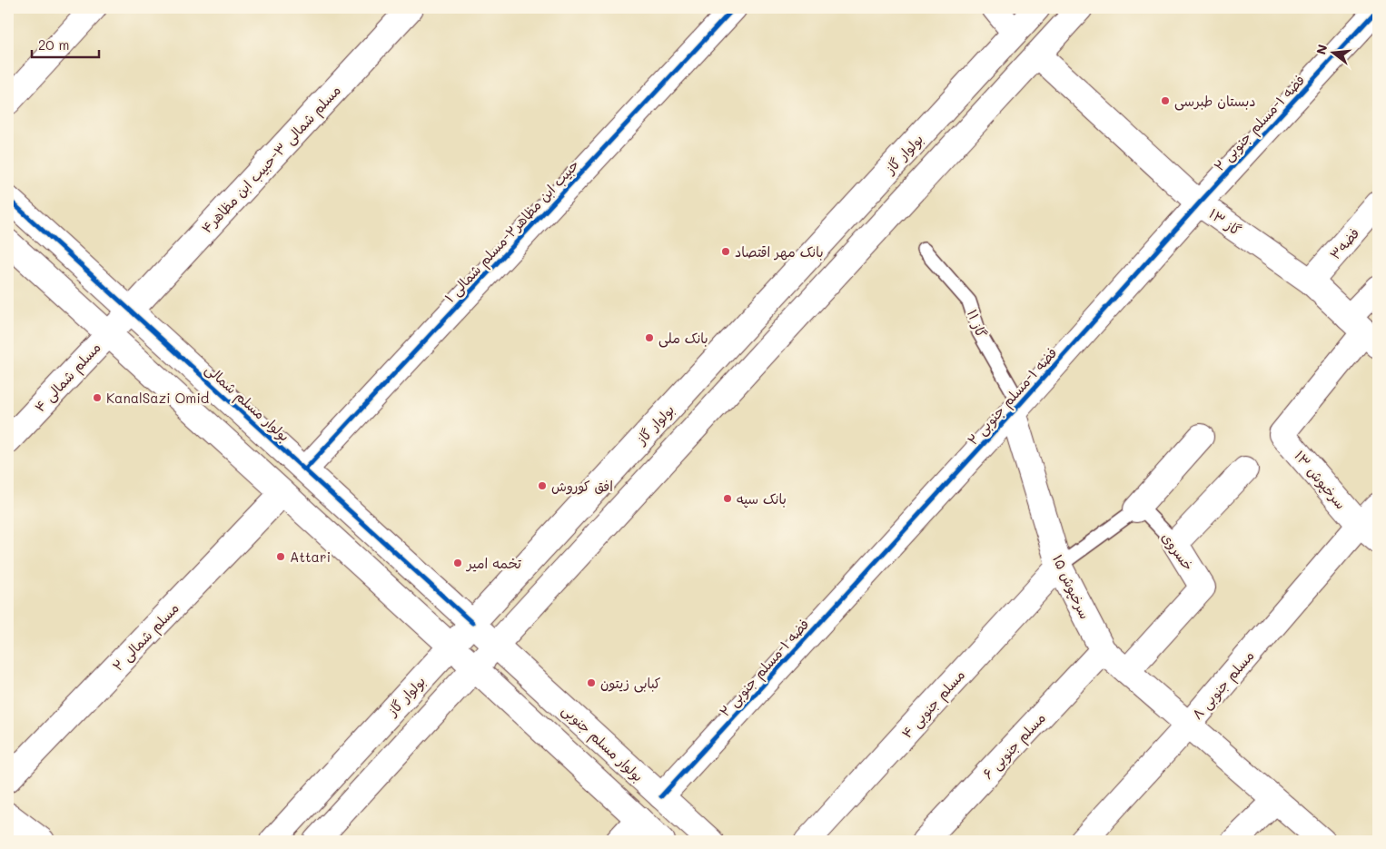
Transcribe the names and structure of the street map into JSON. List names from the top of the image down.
{
  "streets": {
    "street": [
      "فضه ۱-مسلم جنوبی ۲",
      "بولوار گاز",
      "مسلم شمالی ۳-حبیب ابن مظاهر۴",
      "گاز ۱۳",
      "حبیب ابن مظاهر۲-مسلم شمالی ۱",
      "فضه۳",
      "مسلم شمالی ۴",
      "بولوار مسلم شمالی",
      "سرخپوش ۱۳",
      "خسروی",
      "سرخپوش ۱۵",
      "مسلم شمالی ۲",
      "مسلم جنوبی ۸",
      "مسلم جنوبی ۴",
      "بولوار مسلم جنوبی",
      "مسلم جنوبی ۶"
    ],
    "lane": ["گاز ۱۱"]
  },
  "crossings": [
    ["فضه ۱-مسلم جنوبی ۲", "گاز ۱۳"],
    ["فضه ۱-مسلم جنوبی ۲", "گاز ۱۱"],
    ["فضه ۱-مسلم جنوبی ۲", "سرخپوش ۱۵"],
    ["فضه ۱-مسلم جنوبی ۲", "بولوار مسلم جنوبی"],
    ["بولوار گاز", "بولوار مسلم شمالی"],
    ["مسلم شمالی ۳-حبیب ابن مظاهر۴", "مسلم شمالی ۴"],
    ["مسلم شمالی ۳-حبیب ابن مظاهر۴", "بولوار مسلم شمالی"],
    ["گاز ۱۳", "فضه۳"],
    ["گاز ۱۳", "سرخپوش ۱۳"],
    ["حبیب ابن مظاهر۲-مسلم شمالی ۱", "بولوار مسلم شمالی"],
    ["گاز ۱۱", "سرخپوش ۱۵"],
    ["بولوار مسلم شمالی", "بولوار مسلم جنوبی"],
    ["سرخپوش ۱۳", "مسلم جنوبی ۸"],
    ["خسروی", "سرخپوش ۱۵"],
    ["سرخپوش ۱۵", "مسلم جنوبی ۸"],
    ["سرخپوش ۱۵", "مسلم جنوبی ۴"],
    ["سرخپوش ۱۵", "مسلم جنوبی ۶"]
  ],
  "places": [
    "دبستان طبرسی",
    "بانک مهر اقتصاد",
    "بانک ملی",
    "KanalSazi Omid",
    "افق کوروش",
    "بانک سپه",
    "Attari",
    "تخمه امیر",
    "کبابی زیتون"
  ],
  "scale_bar": "20 m",
  "north": "left"
}
